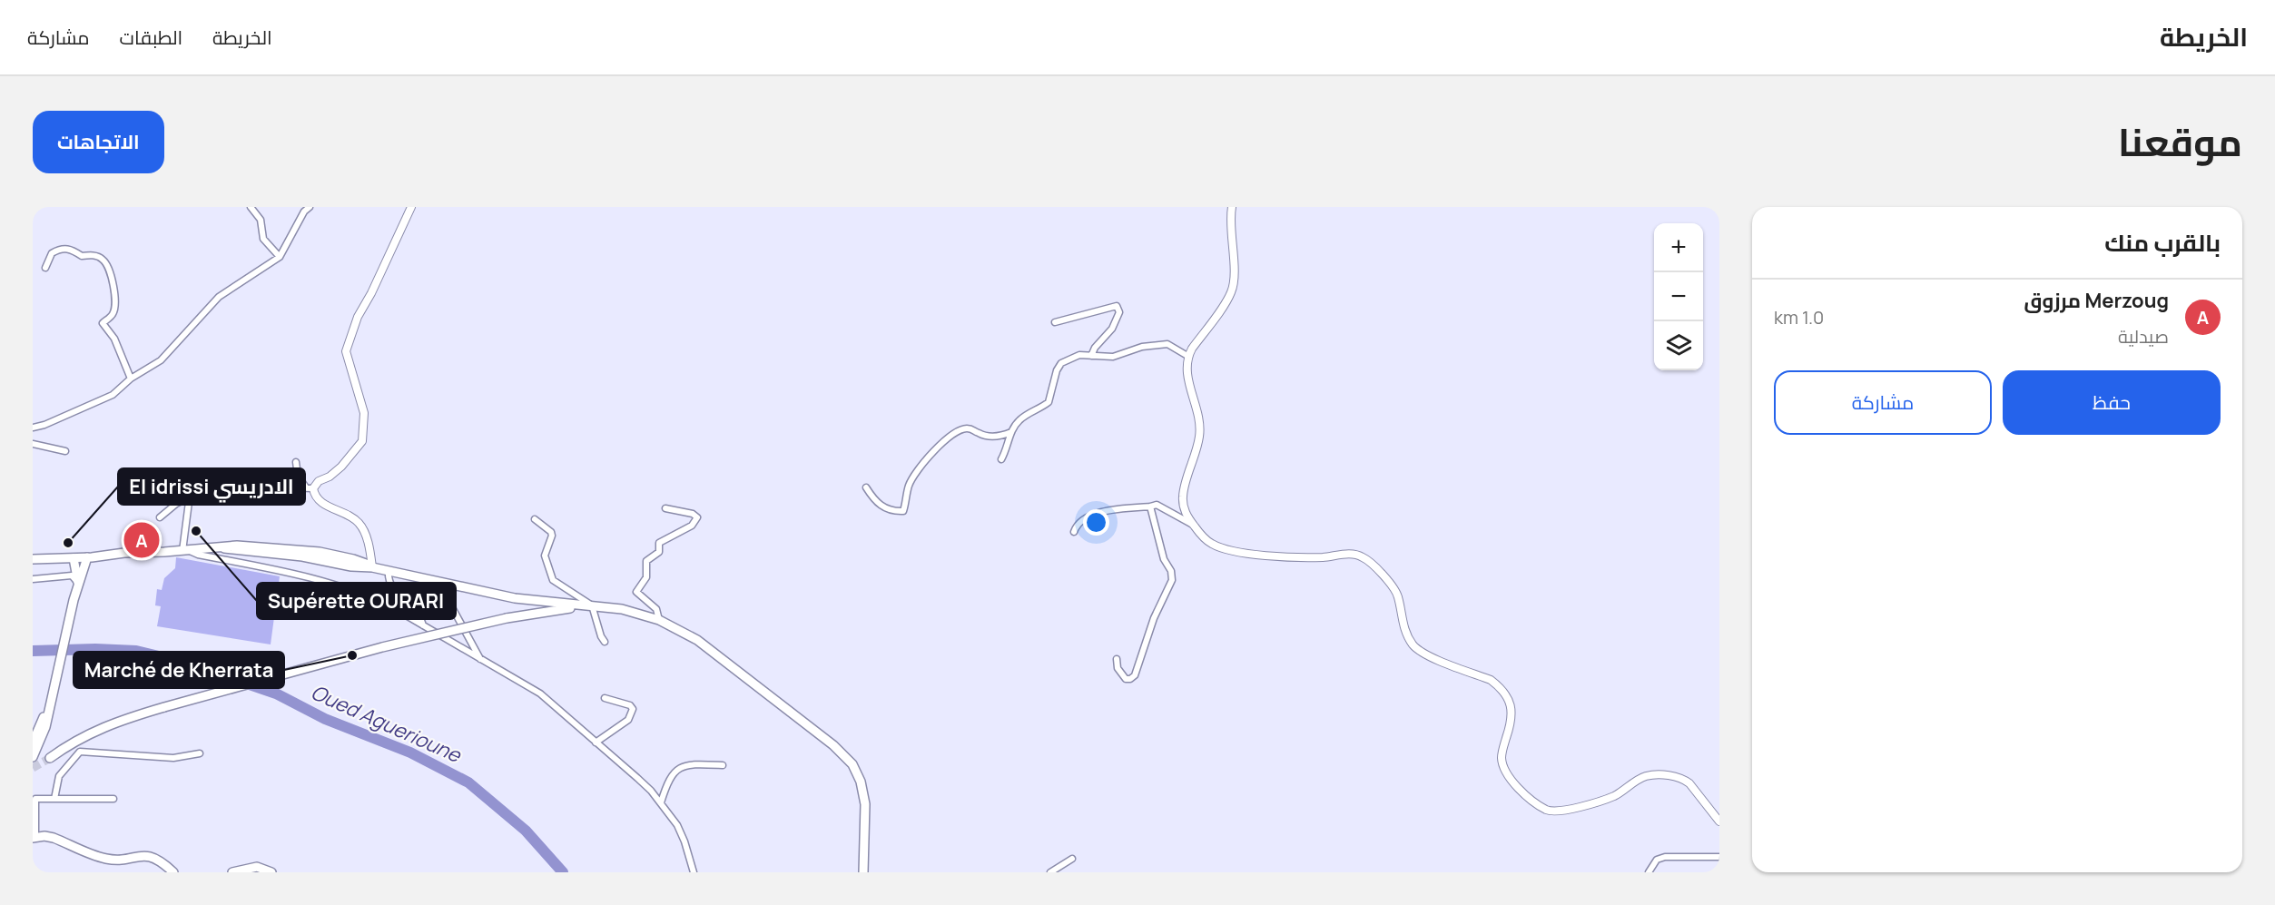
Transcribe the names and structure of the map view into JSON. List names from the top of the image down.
{
  "water": ["Oued Aguerioune"],
  "places": ["Supérette OURARI", "El idrissi الادريسي", "Marché de Kherrata"],
  "page": {
    "header": "الخريطة",
    "nav": ["الخريطة", "الطبقات", "مشاركة"],
    "title": "موقعنا",
    "buttons": [
      "الاتجاهات",
      ["حفظ", "مشاركة"]
    ],
    "heading": "بالقرب منك",
    "map_buttons": ["+", "−"],
    "list": [
      {
        "mark": "A",
        "name": "Merzoug مرزوق",
        "note": "صيدلية",
        "value": "1.0 km"
      }
    ],
    "pins": "A"
  }
}
